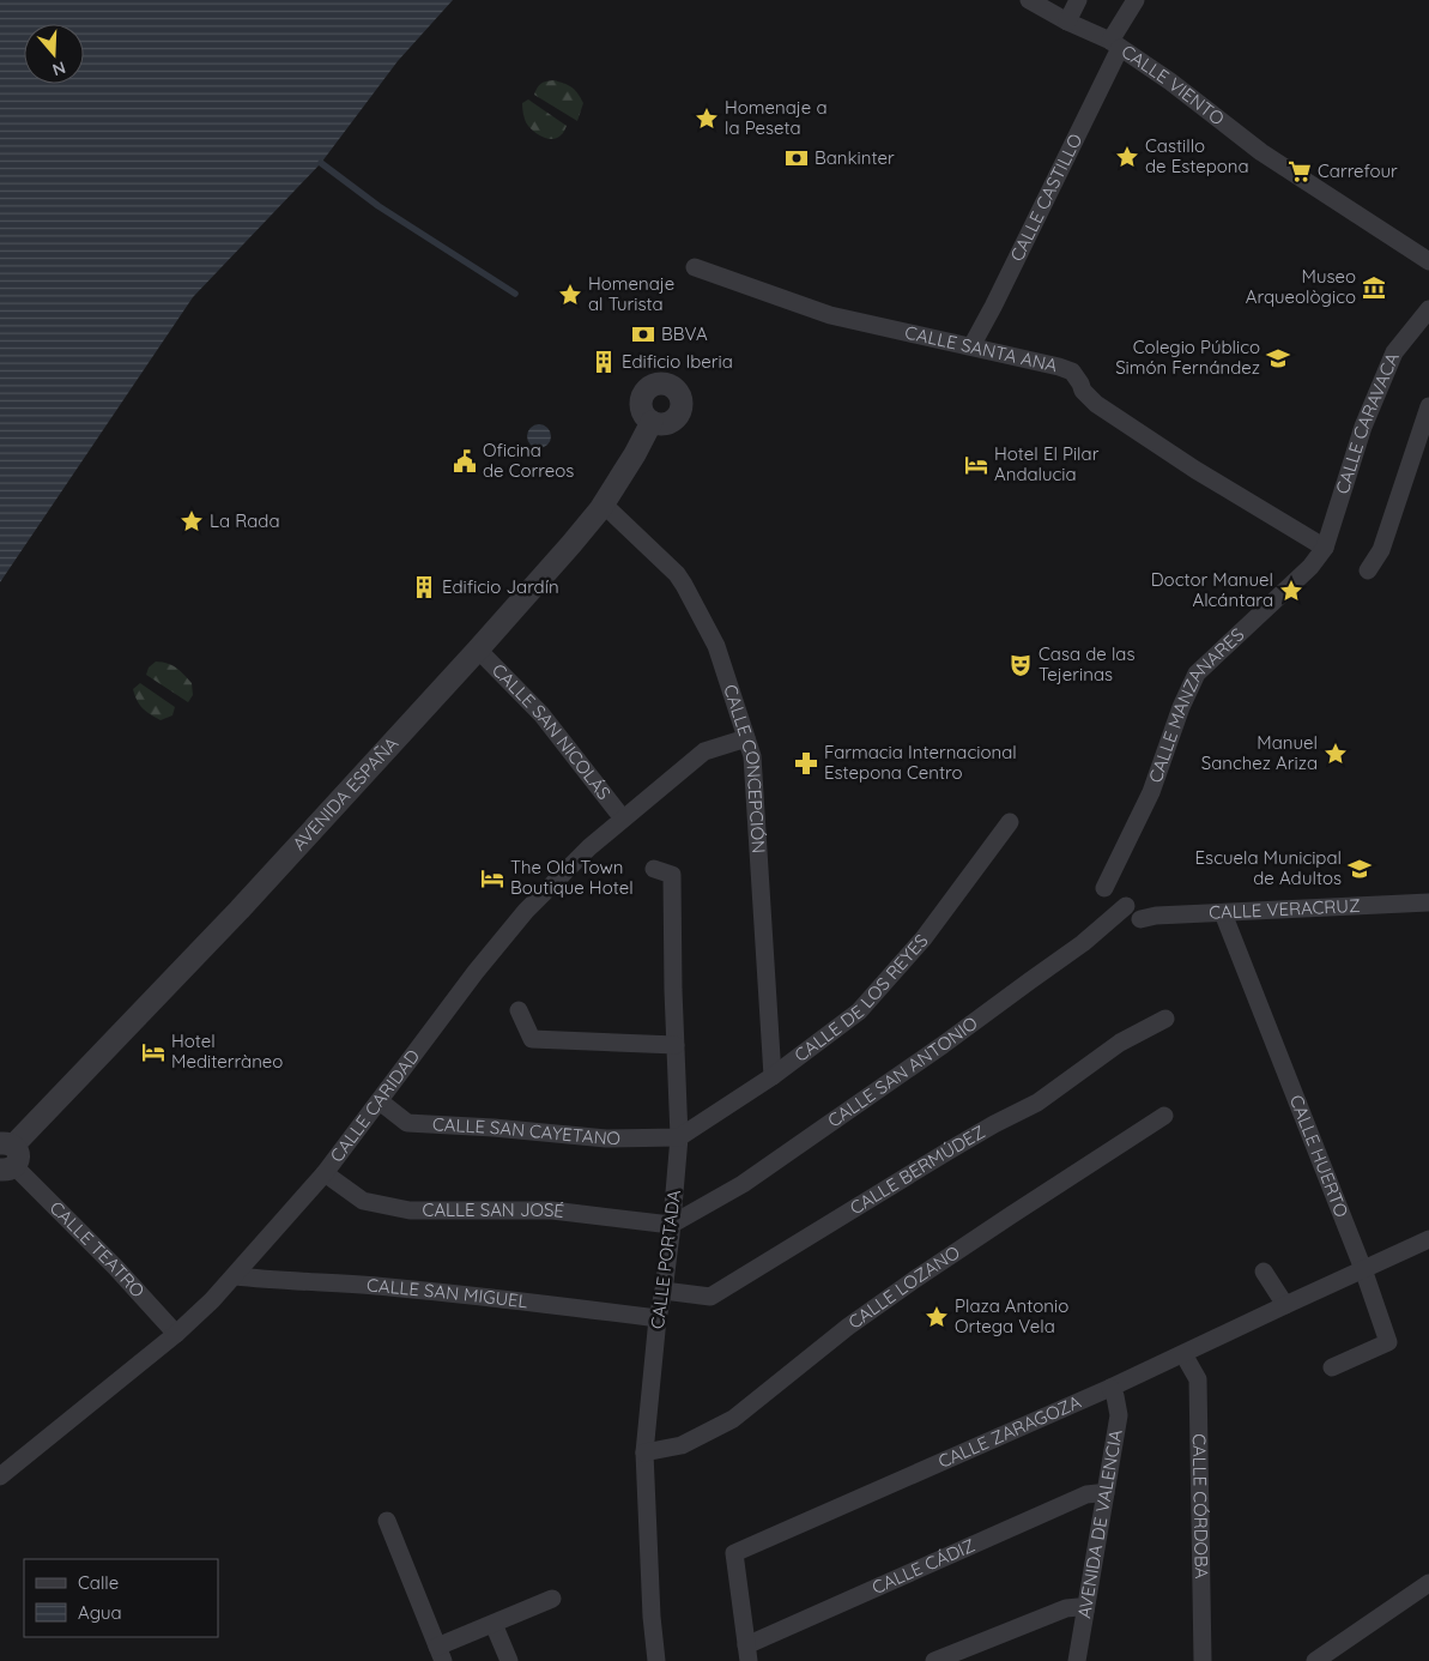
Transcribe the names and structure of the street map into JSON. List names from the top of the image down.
{
  "streets": {
    "street": [
      "CALLE VIENTO",
      "CALLE CASTILLO",
      "CALLE SANTA ANA",
      "CALLE CARAVACA",
      "CALLE MANZANARES",
      "CALLE SAN NICOLÁS",
      "CALLE CONCEPCIÓN",
      "AVENIDA ESPAÑA",
      "CALLE VERACRUZ",
      "CALLE DE LOS REYES",
      "CALLE SAN ANTONIO",
      "CALLE CARIDAD",
      "CALLE SAN CAYETANO",
      "CALLE HUERTO",
      "CALLE BERMÚDEZ",
      "CALLE SAN JOSÉ",
      "CALLE TEATRO",
      "CALLE PORTADA",
      "CALLE LOZANO",
      "CALLE SAN MIGUEL",
      "CALLE ZARAGOZA",
      "CALLE CÓRDOBA",
      "AVENIDA DE VALENCIA",
      "CALLE CÁDIZ"
    ]
  },
  "crossings": [
    ["CALLE VIENTO", "CALLE CASTILLO"],
    ["CALLE CASTILLO", "CALLE SANTA ANA"],
    ["CALLE SANTA ANA", "CALLE CARAVACA"],
    ["CALLE SANTA ANA", "CALLE MANZANARES"],
    ["CALLE CARAVACA", "CALLE MANZANARES"],
    ["CALLE SAN NICOLÁS", "AVENIDA ESPAÑA"],
    ["CALLE SAN NICOLÁS", "CALLE CARIDAD"],
    ["CALLE CONCEPCIÓN", "AVENIDA ESPAÑA"],
    ["CALLE CONCEPCIÓN", "CALLE DE LOS REYES"],
    ["CALLE CONCEPCIÓN", "CALLE CARIDAD"],
    ["AVENIDA ESPAÑA", "CALLE TEATRO"],
    ["CALLE VERACRUZ", "CALLE HUERTO"],
    ["CALLE DE LOS REYES", "CALLE SAN CAYETANO"],
    ["CALLE DE LOS REYES", "CALLE PORTADA"],
    ["CALLE SAN ANTONIO", "CALLE SAN JOSÉ"],
    ["CALLE SAN ANTONIO", "CALLE PORTADA"],
    ["CALLE CARIDAD", "CALLE SAN CAYETANO"],
    ["CALLE CARIDAD", "CALLE SAN JOSÉ"],
    ["CALLE CARIDAD", "CALLE TEATRO"],
    ["CALLE CARIDAD", "CALLE SAN MIGUEL"],
    ["CALLE SAN CAYETANO", "CALLE PORTADA"],
    ["CALLE HUERTO", "CALLE ZARAGOZA"],
    ["CALLE BERMÚDEZ", "CALLE PORTADA"],
    ["CALLE SAN JOSÉ", "CALLE PORTADA"],
    ["CALLE PORTADA", "CALLE LOZANO"],
    ["CALLE PORTADA", "CALLE SAN MIGUEL"],
    ["CALLE ZARAGOZA", "CALLE CÓRDOBA"],
    ["CALLE ZARAGOZA", "AVENIDA DE VALENCIA"],
    ["CALLE ZARAGOZA", "CALLE CÁDIZ"],
    ["AVENIDA DE VALENCIA", "CALLE CÁDIZ"]
  ],
  "places": {
    "place": [
      "Homenaje a la Peseta",
      "Castillo de Estepona",
      "Homenaje al Turista",
      "La Rada",
      "Doctor Manuel Alcántara",
      "Manuel Sanchez Ariza",
      "Plaza Antonio Ortega Vela"
    ],
    "bank": ["Bankinter", "BBVA"],
    "supermarket": ["Carrefour"],
    "museum": ["Museo Arqueològico"],
    "school or university": ["Colegio Público Simón Fernández", "Escuela Municipal de Adultos"],
    "building": ["Edificio Iberia", "Edificio Jardín"],
    "public building": ["Oficina de Correos"],
    "hotel": ["Hotel El Pilar Andalucia", "The Old Town Boutique Hotel", "Hotel Mediterràneo"],
    "theatre": ["Casa de las Tejerinas"],
    "pharmacy": ["Farmacia Internacional Estepona Centro"]
  },
  "legend": ["Calle", "Agua"],
  "north": "bottom"
}
